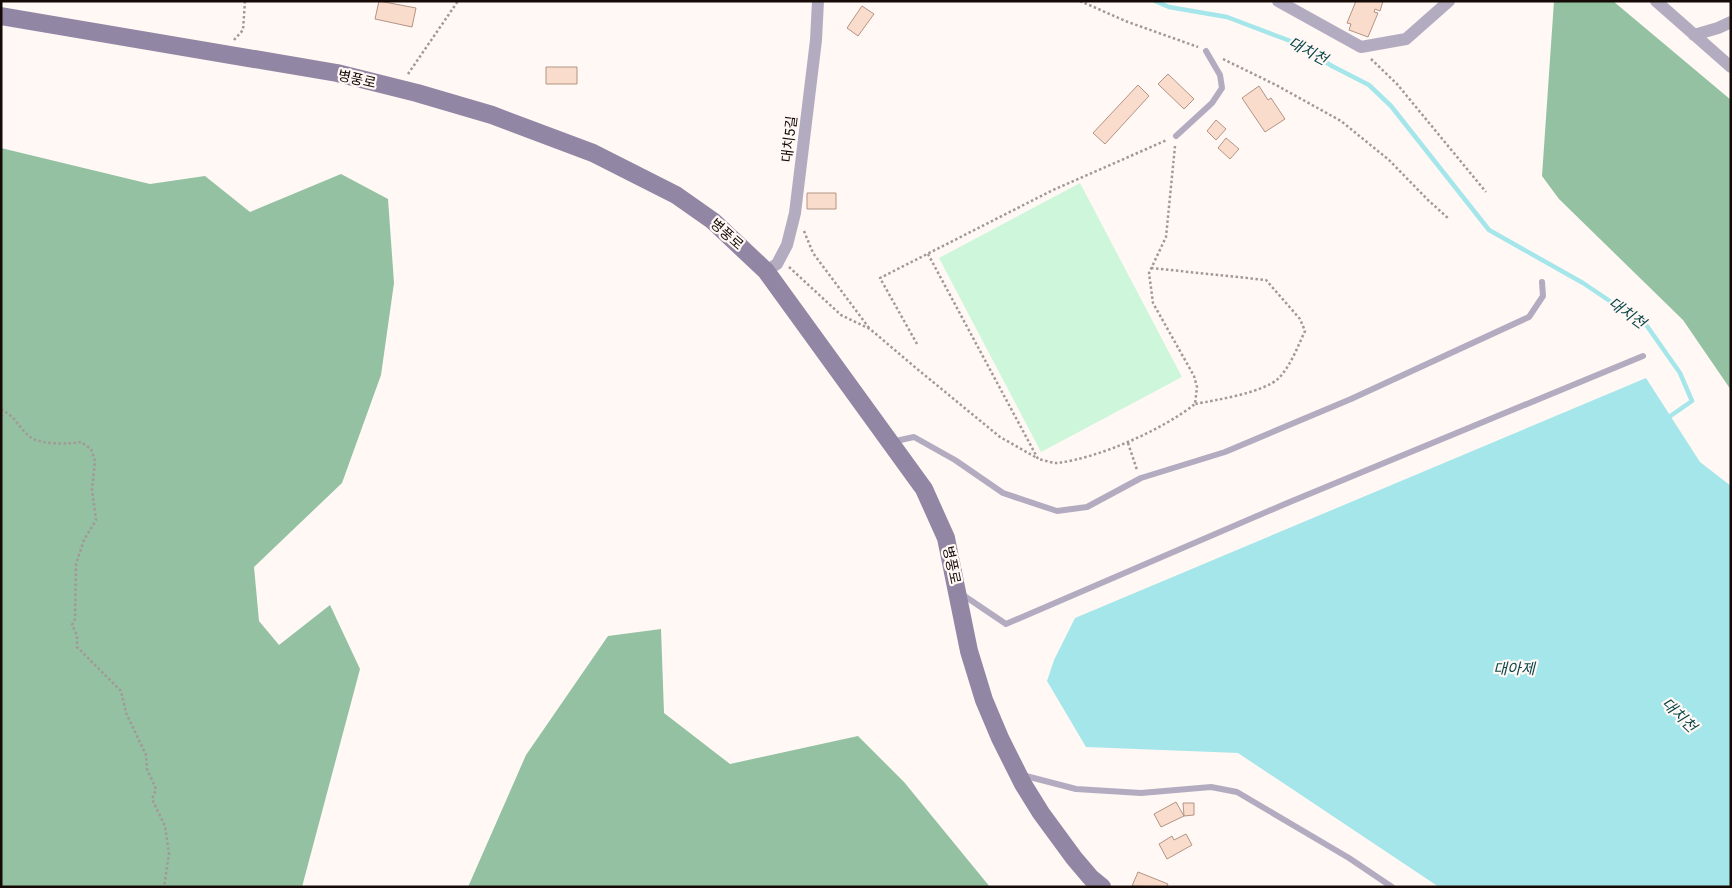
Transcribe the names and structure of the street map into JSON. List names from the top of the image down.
{
  "streets": {
    "main road": ["병풍로"],
    "street": ["대치5길"]
  },
  "crossings": [
    ["병풍로", "대치5길"]
  ],
  "water": ["대치천", "대아제"]
}
